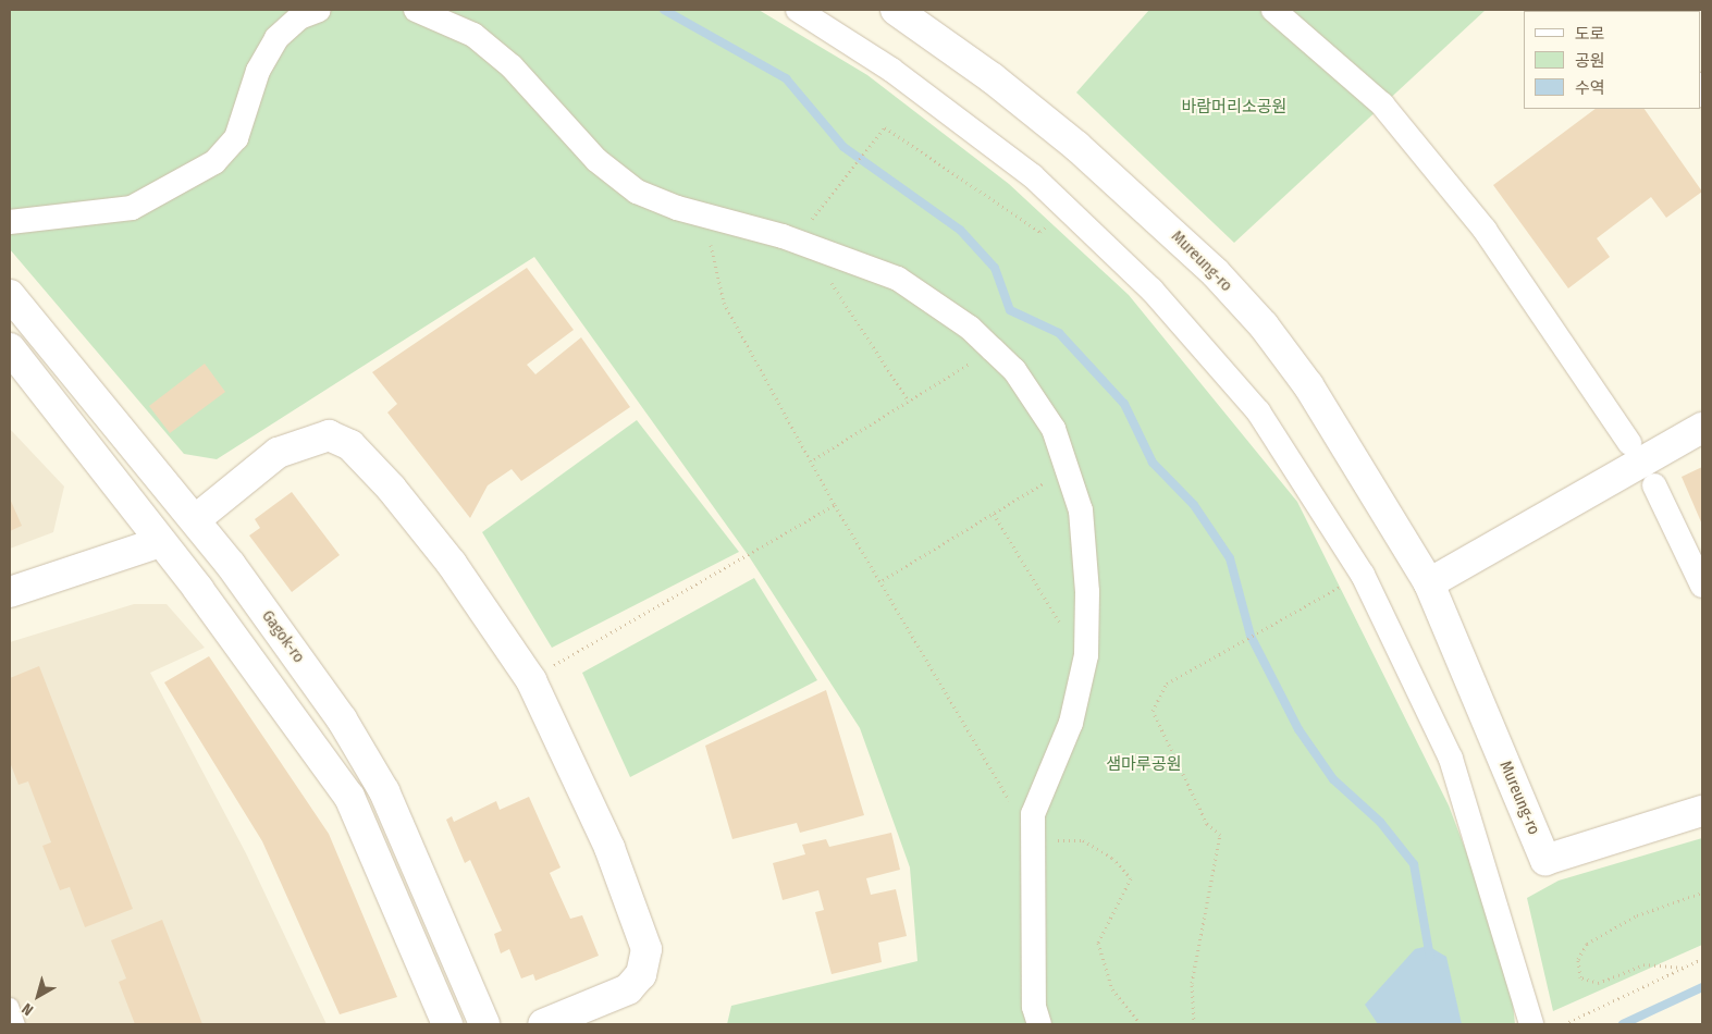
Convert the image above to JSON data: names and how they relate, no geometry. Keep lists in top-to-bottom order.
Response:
{
  "streets": {
    "street": ["Mureung-ro", "Gagok-ro"]
  },
  "parks": ["바람머리소공원", "샘마루공원"],
  "legend": ["도로", "공원", "수역"],
  "north": "bottom left"
}
